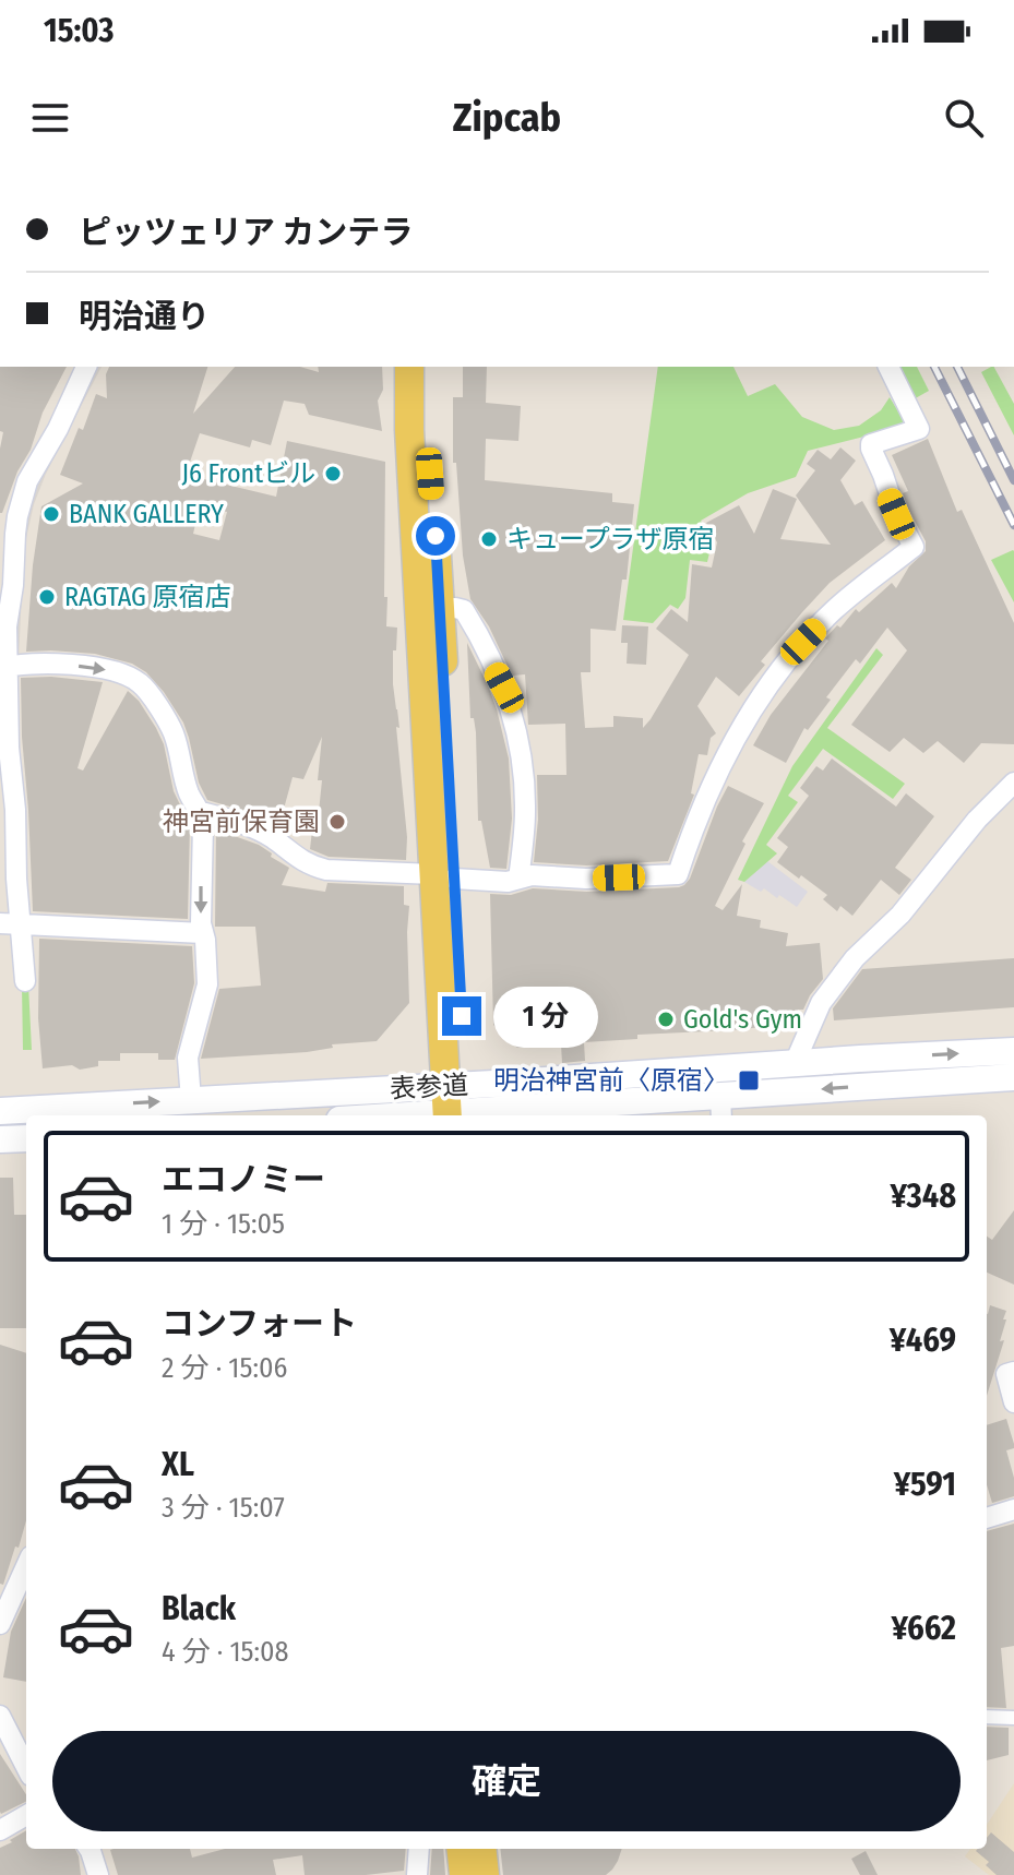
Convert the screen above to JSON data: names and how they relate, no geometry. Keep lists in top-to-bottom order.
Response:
{
  "streets": {
    "main road": ["表参道"]
  },
  "places": {
    "other": [
      "J6 Frontビル",
      "BANK GALLERY",
      "キュープラザ原宿",
      "RAGTAG 原宿店",
      "神宮前保育園",
      "Gold's Gym"
    ],
    "transit": ["明治神宮前〈原宿〉"]
  },
  "page": {
    "status": "15:03",
    "header": "Zipcab",
    "banner": ["ピッツェリア カンテラ", "明治通り"],
    "bubble": "1 分",
    "list": [
      {
        "name": "エコノミー",
        "note": "1 分 · 15:05",
        "value": "¥348"
      },
      {
        "name": "コンフォート",
        "note": "2 分 · 15:06",
        "value": "¥469"
      },
      {
        "name": "XL",
        "note": "3 分 · 15:07",
        "value": "¥591"
      },
      {
        "name": "Black",
        "note": "4 分 · 15:08",
        "value": "¥662"
      }
    ],
    "buttons": "確定"
  }
}
